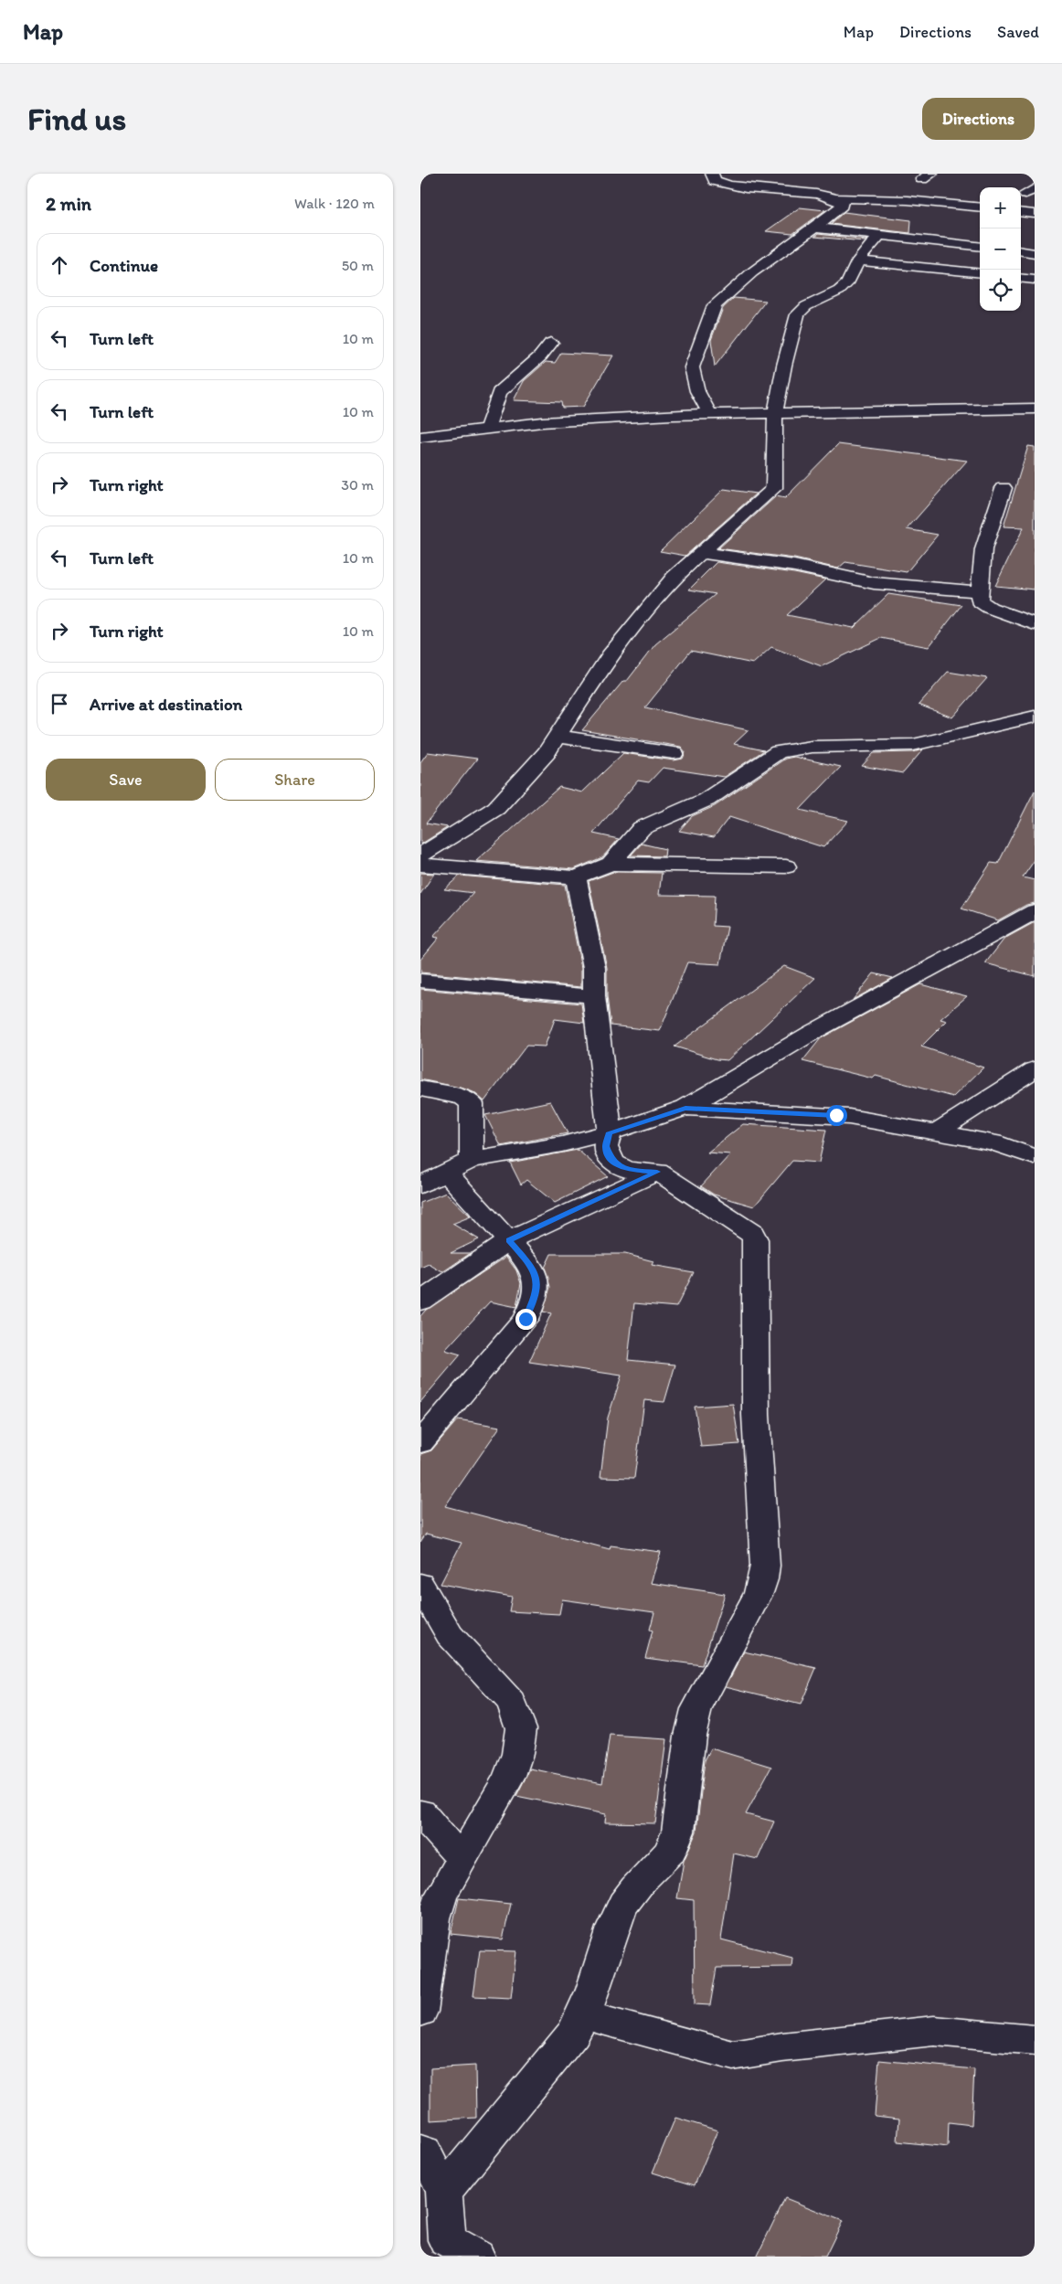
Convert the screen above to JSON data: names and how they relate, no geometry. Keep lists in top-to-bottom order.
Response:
{
  "page": {
    "header": "Map",
    "nav": ["Map", "Directions", "Saved"],
    "buttons": [
      "Directions",
      ["Save", "Share"]
    ],
    "title": "Find us",
    "heading": ["2 min", "Walk · 120 m"],
    "map_buttons": ["+", "−"],
    "list": [
      ["Continue", "50 m"],
      ["Turn left", "10 m"],
      ["Turn left", "10 m"],
      ["Turn right", "30 m"],
      ["Turn left", "10 m"],
      ["Turn right", "10 m"],
      "Arrive at destination"
    ]
  }
}
